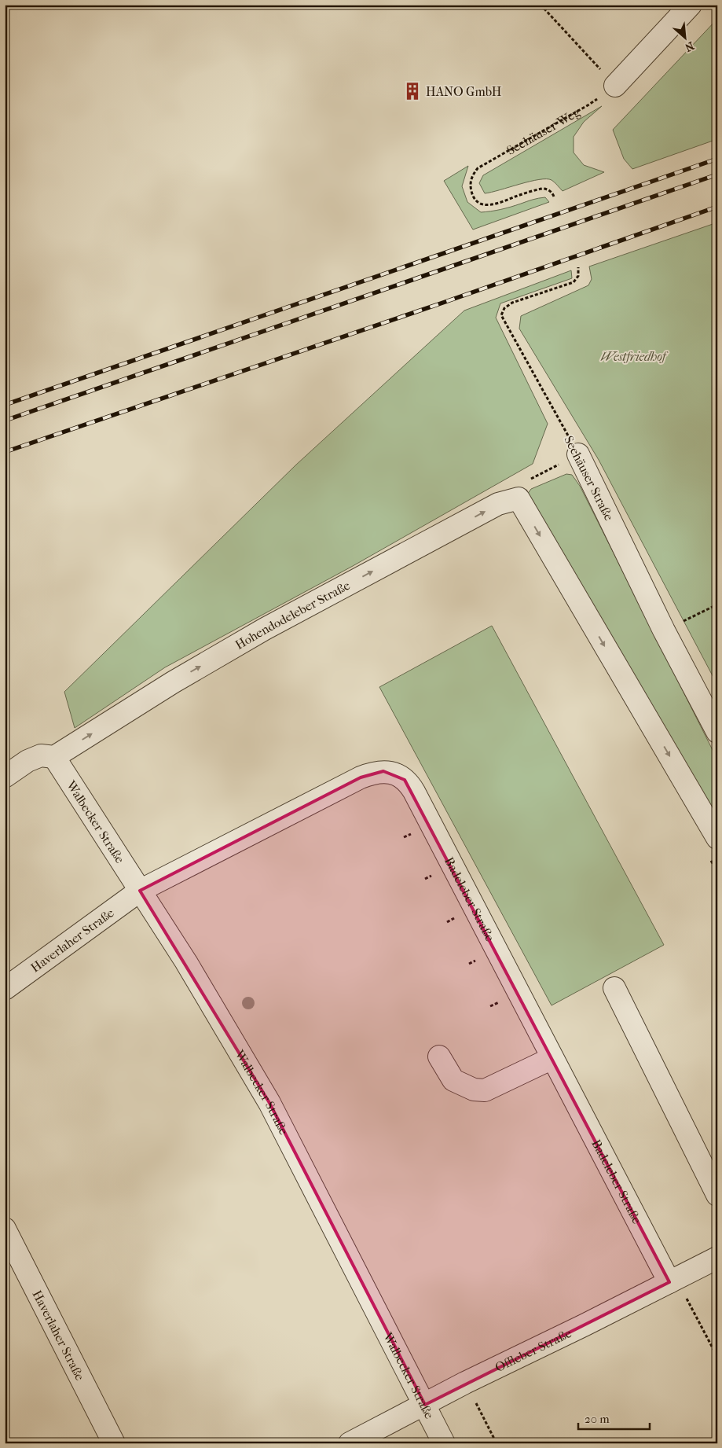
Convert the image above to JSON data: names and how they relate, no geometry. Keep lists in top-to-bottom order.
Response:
{
  "streets": {
    "street": [
      "Seehäuser Straße",
      "Hohendodeleber Straße",
      "Walbecker Straße",
      "Badeleber Straße",
      "Haverlaher Straße",
      "Offleber Straße"
    ],
    "path": ["Seehäuser Weg"]
  },
  "crossings": [
    ["Hohendodeleber Straße", "Walbecker Straße"],
    ["Walbecker Straße", "Badeleber Straße"],
    ["Walbecker Straße", "Haverlaher Straße"],
    ["Walbecker Straße", "Offleber Straße"],
    ["Badeleber Straße", "Haverlaher Straße"],
    ["Badeleber Straße", "Offleber Straße"]
  ],
  "one_way": ["Hohendodeleber Straße"],
  "parks": ["Westfriedhof"],
  "places": {
    "building": ["HANO GmbH"]
  },
  "scale_bar": "20 m",
  "north": "bottom right"
}
